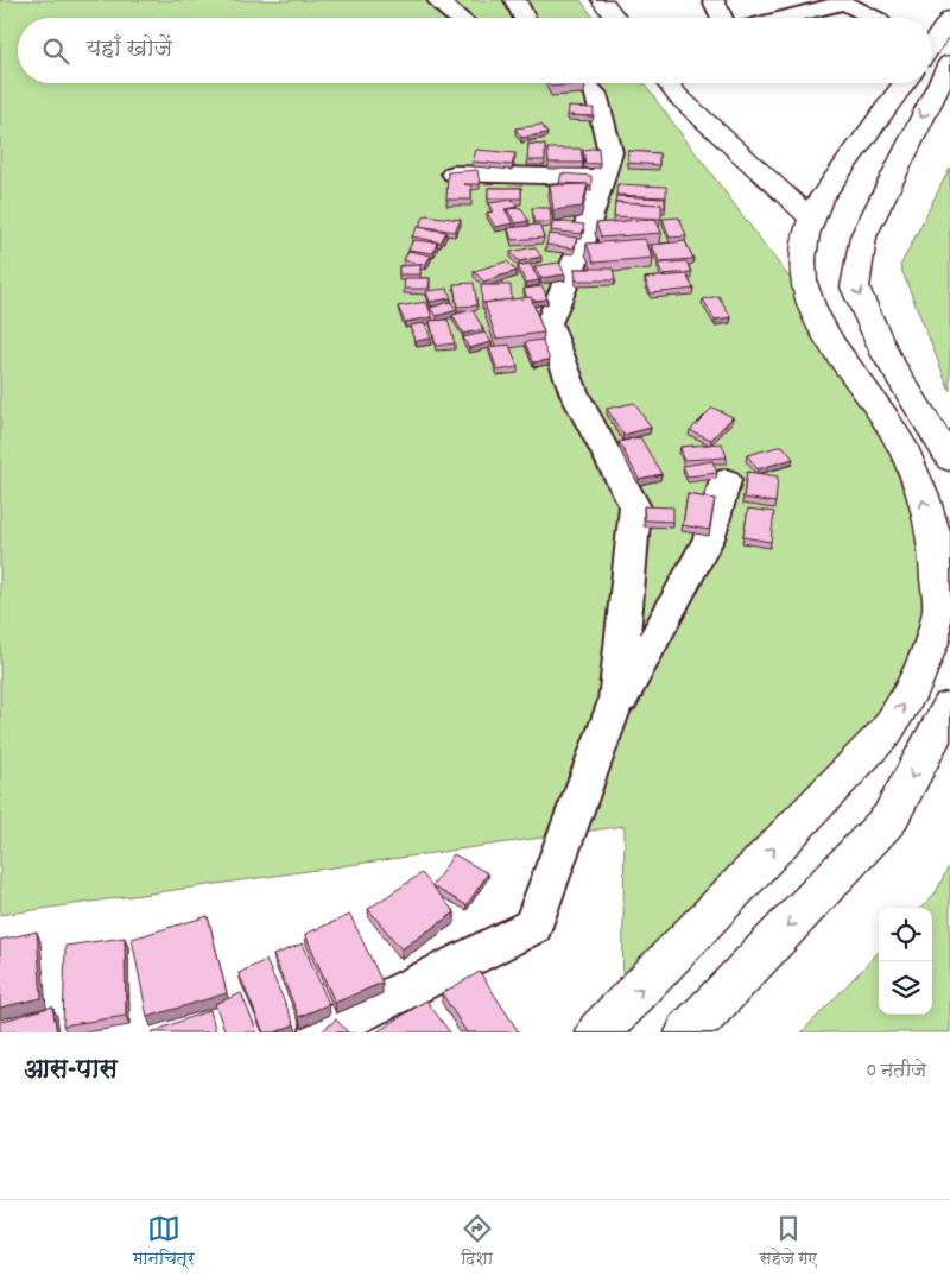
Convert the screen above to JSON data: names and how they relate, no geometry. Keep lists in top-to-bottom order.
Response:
{
  "page": {
    "search": "यहाँ खोजें",
    "heading": ["आस-पास", "0 नतीजे"],
    "nav": ["मानचित्र", "दिशा", "सहेजे गए"]
  }
}
